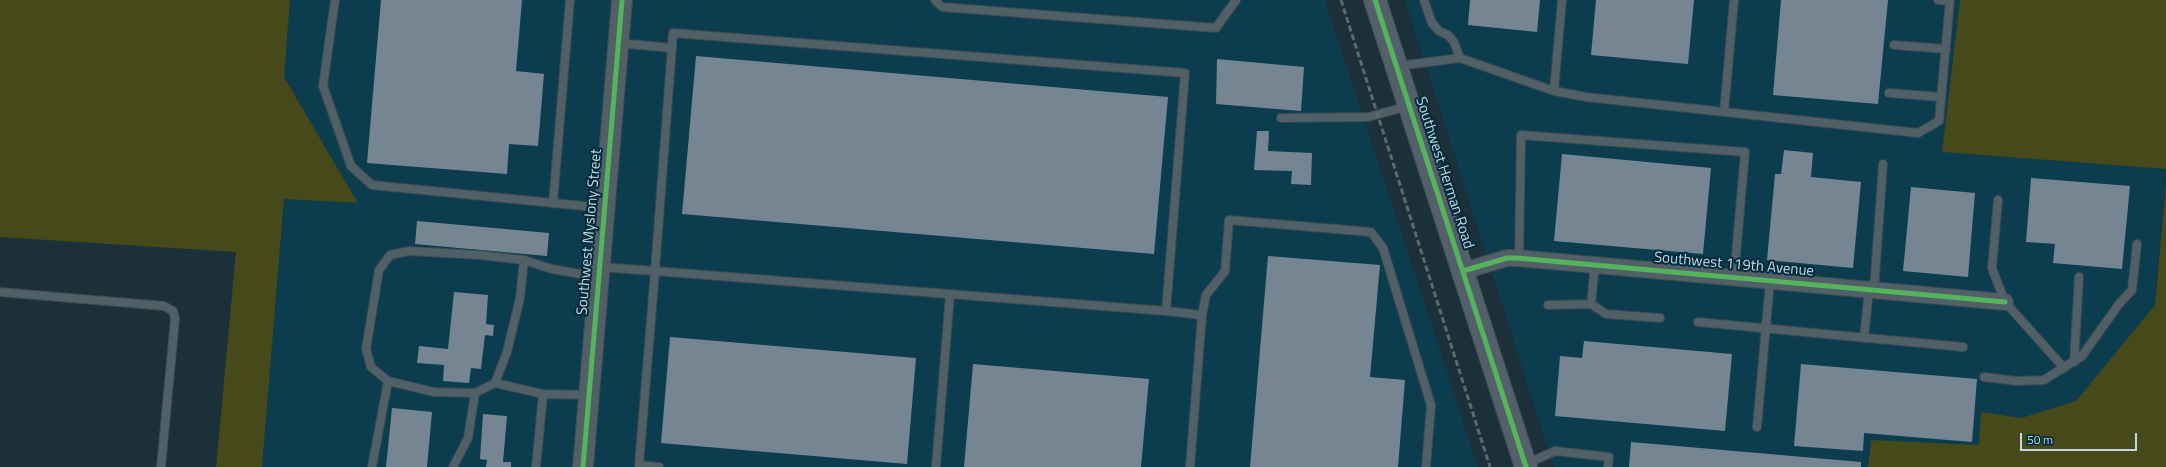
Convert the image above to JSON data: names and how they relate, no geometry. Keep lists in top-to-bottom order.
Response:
{
  "streets": {
    "main road": ["Southwest Herman Road"],
    "street": ["Southwest Myslony Street", "Southwest 119th Avenue"]
  },
  "crossings": [
    ["Southwest Herman Road", "Southwest 119th Avenue"]
  ],
  "scale_bar": "50 m"
}
